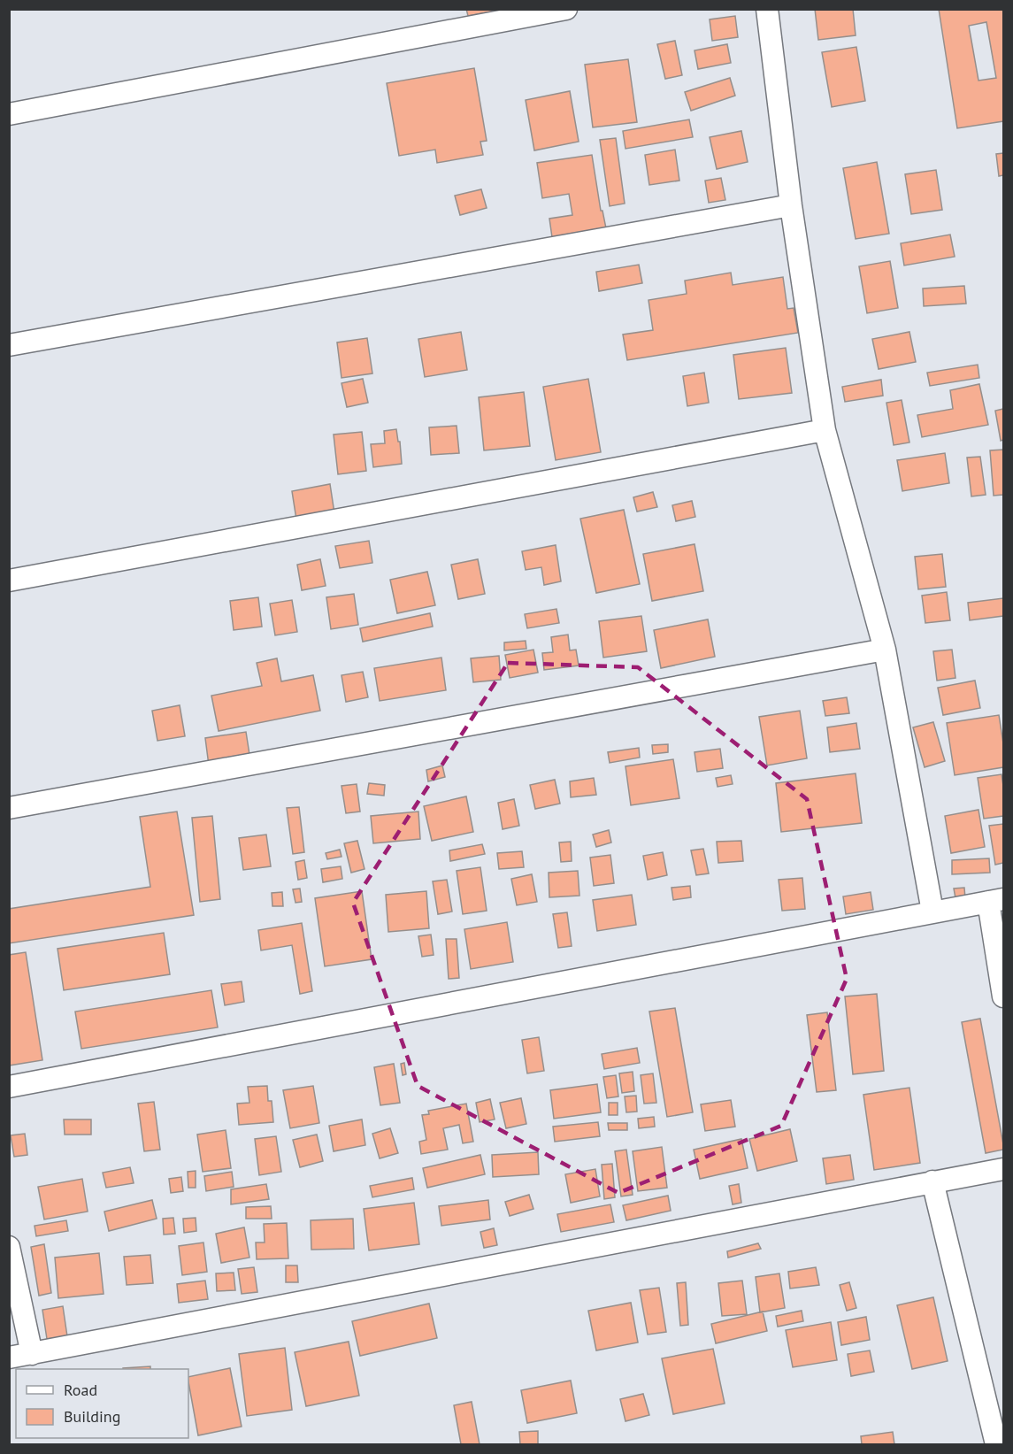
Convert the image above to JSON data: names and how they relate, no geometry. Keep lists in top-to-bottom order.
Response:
{
  "legend": ["Road", "Building"]
}
